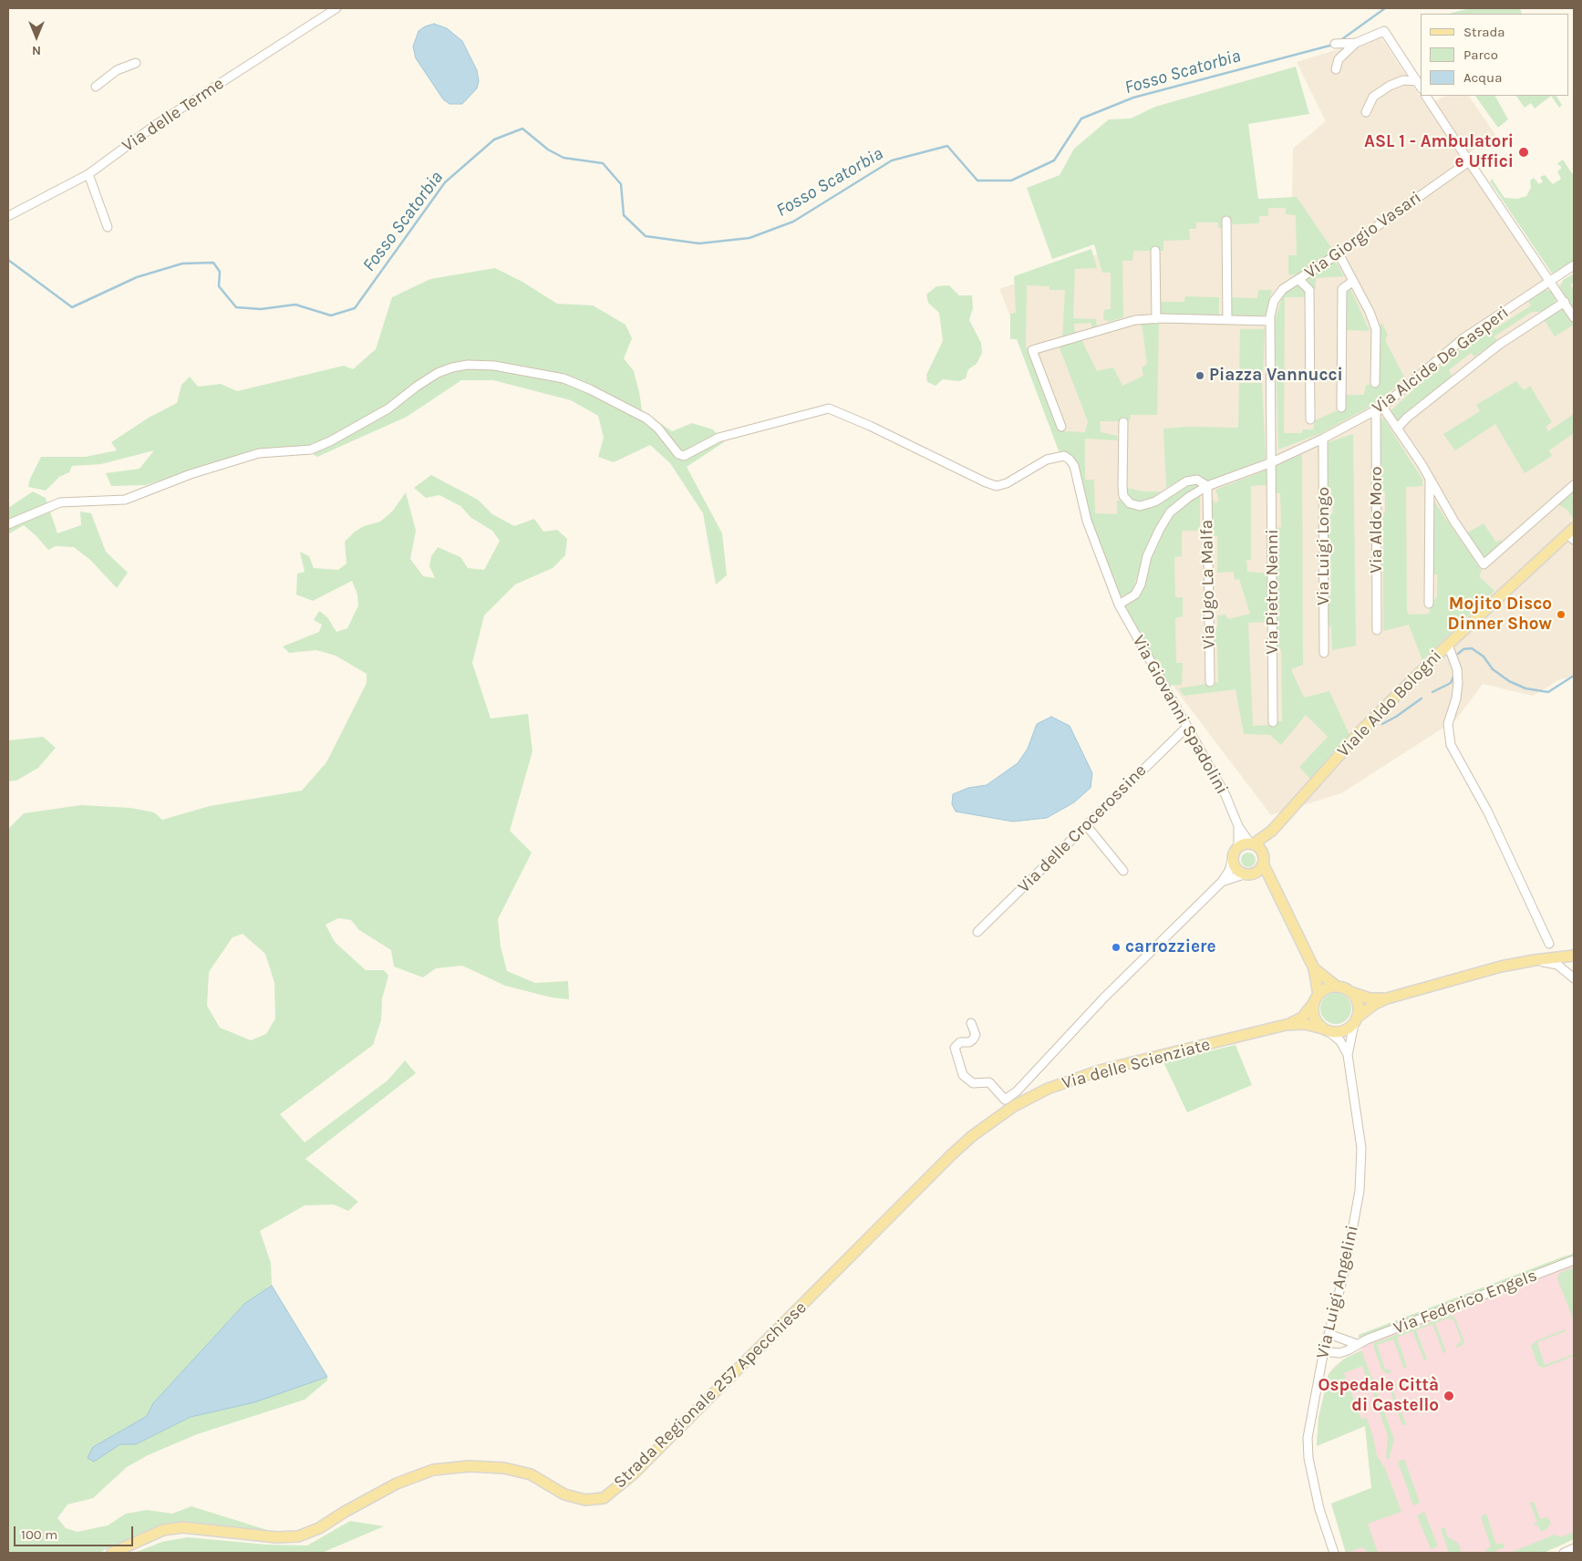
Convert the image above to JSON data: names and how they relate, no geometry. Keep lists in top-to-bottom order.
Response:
{
  "streets": {
    "main road": ["Viale Aldo Bologni", "Via delle Scienziate", "Strada Regionale 257 Apecchiese"],
    "street": [
      "Via delle Terme",
      "Via Giorgio Vasari",
      "Via Alcide De Gasperi",
      "Via Aldo Moro",
      "Via Luigi Longo",
      "Via Ugo La Malfa",
      "Via Pietro Nenni",
      "Via Giovanni Spadolini",
      "Via delle Crocerossine",
      "Via Luigi Angelini",
      "Via Federico Engels"
    ]
  },
  "crossings": [
    ["Via Giorgio Vasari", "Via Alcide De Gasperi"],
    ["Via Giorgio Vasari", "Via Pietro Nenni"],
    ["Via Alcide De Gasperi", "Via Aldo Moro"],
    ["Via Alcide De Gasperi", "Via Luigi Longo"],
    ["Via Alcide De Gasperi", "Via Ugo La Malfa"],
    ["Via Alcide De Gasperi", "Via Pietro Nenni"],
    ["Via Alcide De Gasperi", "Via Giovanni Spadolini"],
    ["Viale Aldo Bologni", "Via Giovanni Spadolini"],
    ["Via Giovanni Spadolini", "Via delle Crocerossine"],
    ["Via delle Scienziate", "Via Luigi Angelini"],
    ["Via delle Scienziate", "Strada Regionale 257 Apecchiese"],
    ["Via Luigi Angelini", "Via Federico Engels"]
  ],
  "water": ["Fosso Scatorbia"],
  "places": [
    "ASL 1 - Ambulatori e Uffici",
    "Piazza Vannucci",
    "Mojito Disco Dinner Show",
    "carrozziere",
    "Ospedale Città di Castello"
  ],
  "legend": ["Strada", "Parco", "Acqua"],
  "scale_bar": "100 m",
  "north": "bottom"
}
